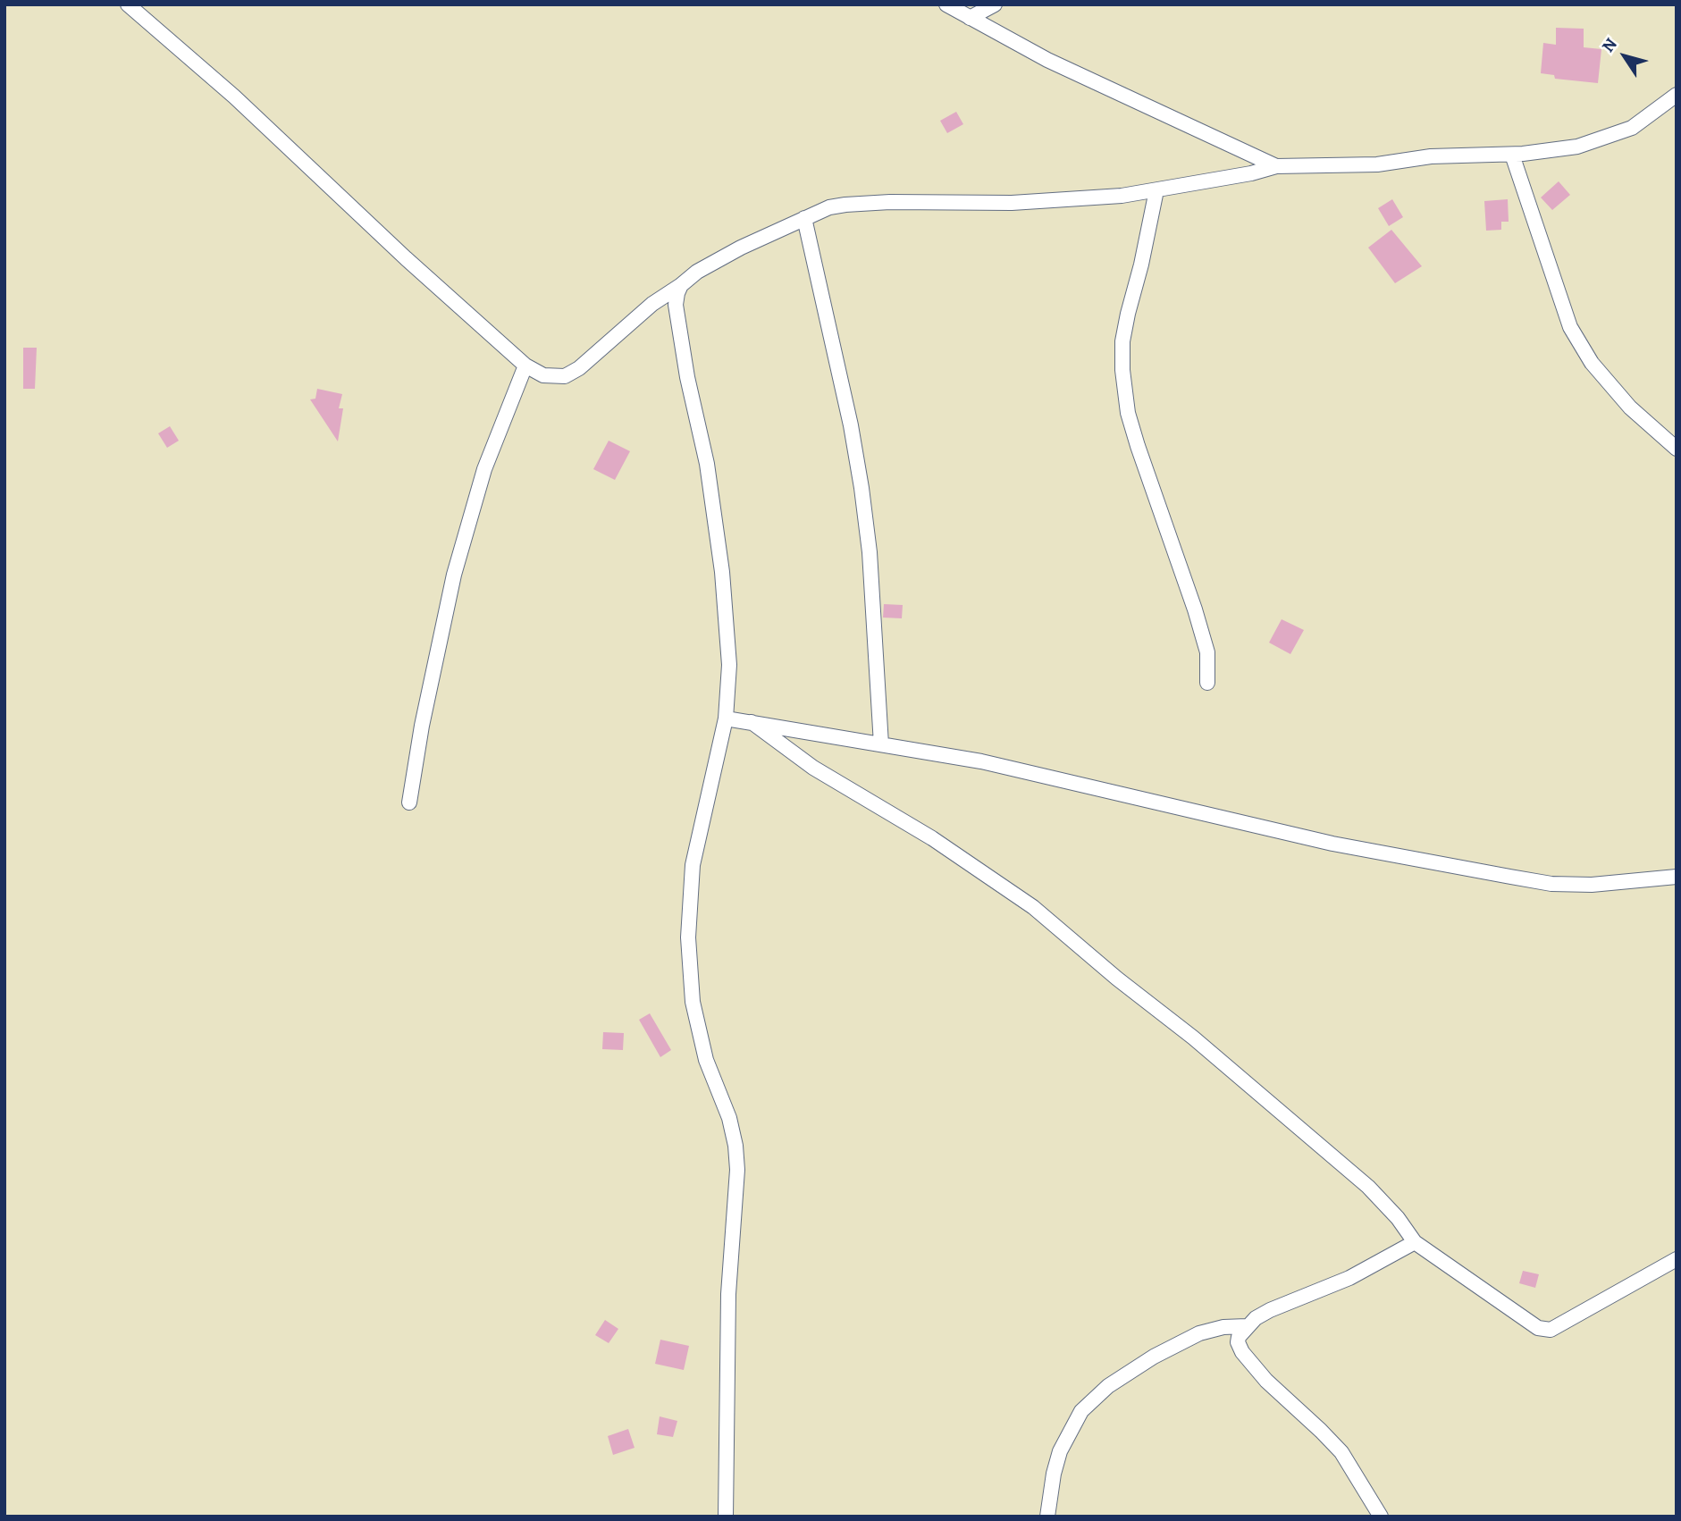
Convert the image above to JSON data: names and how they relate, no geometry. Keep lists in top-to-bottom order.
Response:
{
  "north": "top left"
}
